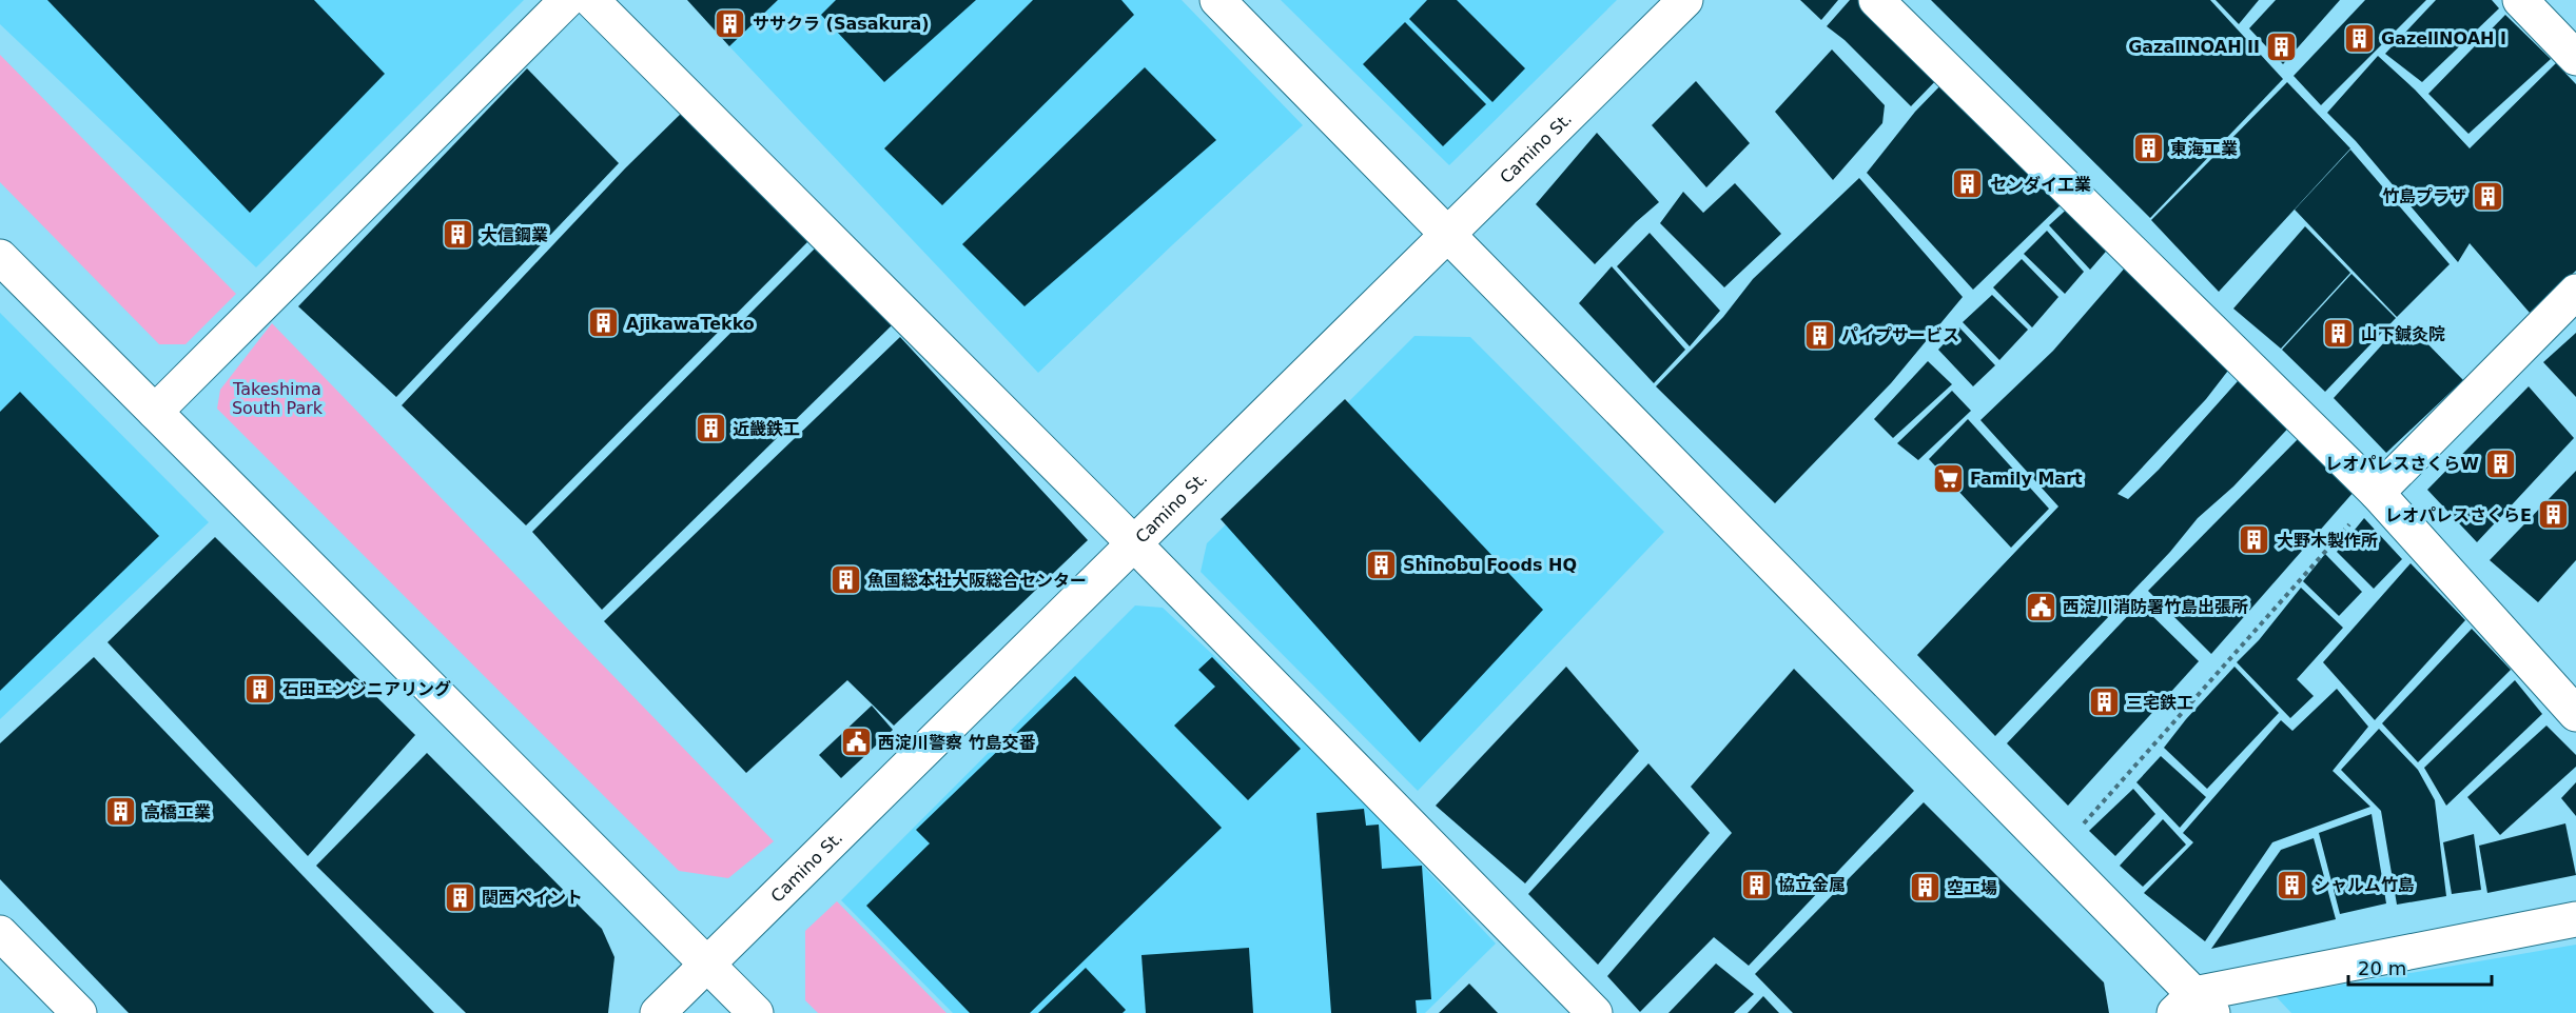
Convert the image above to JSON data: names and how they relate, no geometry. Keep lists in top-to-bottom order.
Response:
{
  "streets": {
    "street": ["Camino St."]
  },
  "parks": ["Takeshima South Park"],
  "places": {
    "building": [
      "ササクラ (Sasakura)",
      "GazellNOAH I",
      "GazallNOAH II",
      "東海工業",
      "センダイ工業",
      "竹島プラザ",
      "大信鋼業",
      "AjikawaTekko",
      "山下鍼灸院",
      "パイプサービス",
      "近畿鉄工",
      "レオパレスさくらW",
      "レオパレスさくらE",
      "大野木製作所",
      "Shinobu Foods HQ",
      "魚国総本社大阪総合センター",
      "石田エンジニアリング",
      "三宅鉄工",
      "高橋工業",
      "協立金属",
      "シャルム竹島",
      "空工場",
      "関西ペイント"
    ],
    "supermarket": ["Family Mart"],
    "public building": ["西淀川消防署竹島出張所", "西淀川警察 竹島交番"]
  },
  "scale_bar": "20 m"
}
